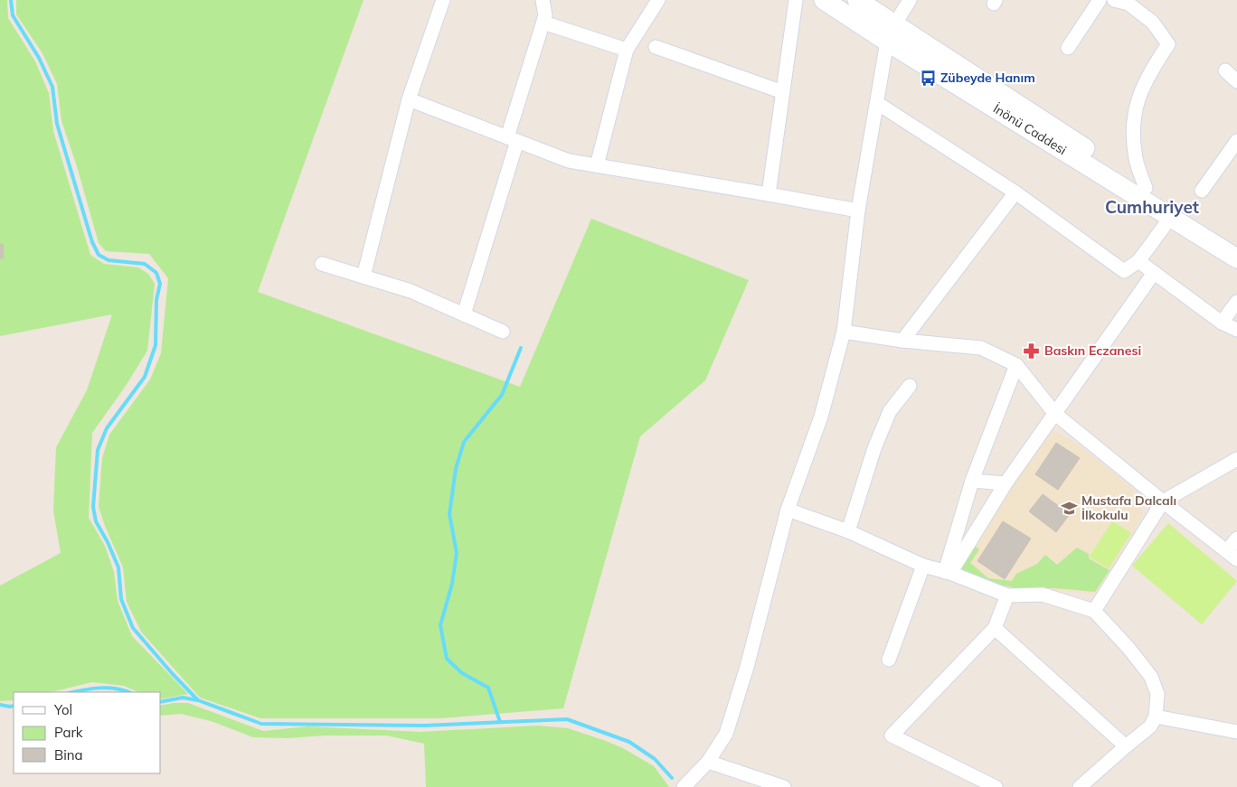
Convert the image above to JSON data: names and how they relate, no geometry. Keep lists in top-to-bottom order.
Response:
{
  "streets": {
    "main road": ["İnönü Caddesi"]
  },
  "districts": ["Cumhuriyet"],
  "places": {
    "bus stop": ["Zübeyde Hanım"],
    "pharmacy": ["Baskın Eczanesi"],
    "school or university": ["Mustafa Dalcalı İlkokulu"]
  },
  "legend": ["Yol", "Park", "Bina"]
}
